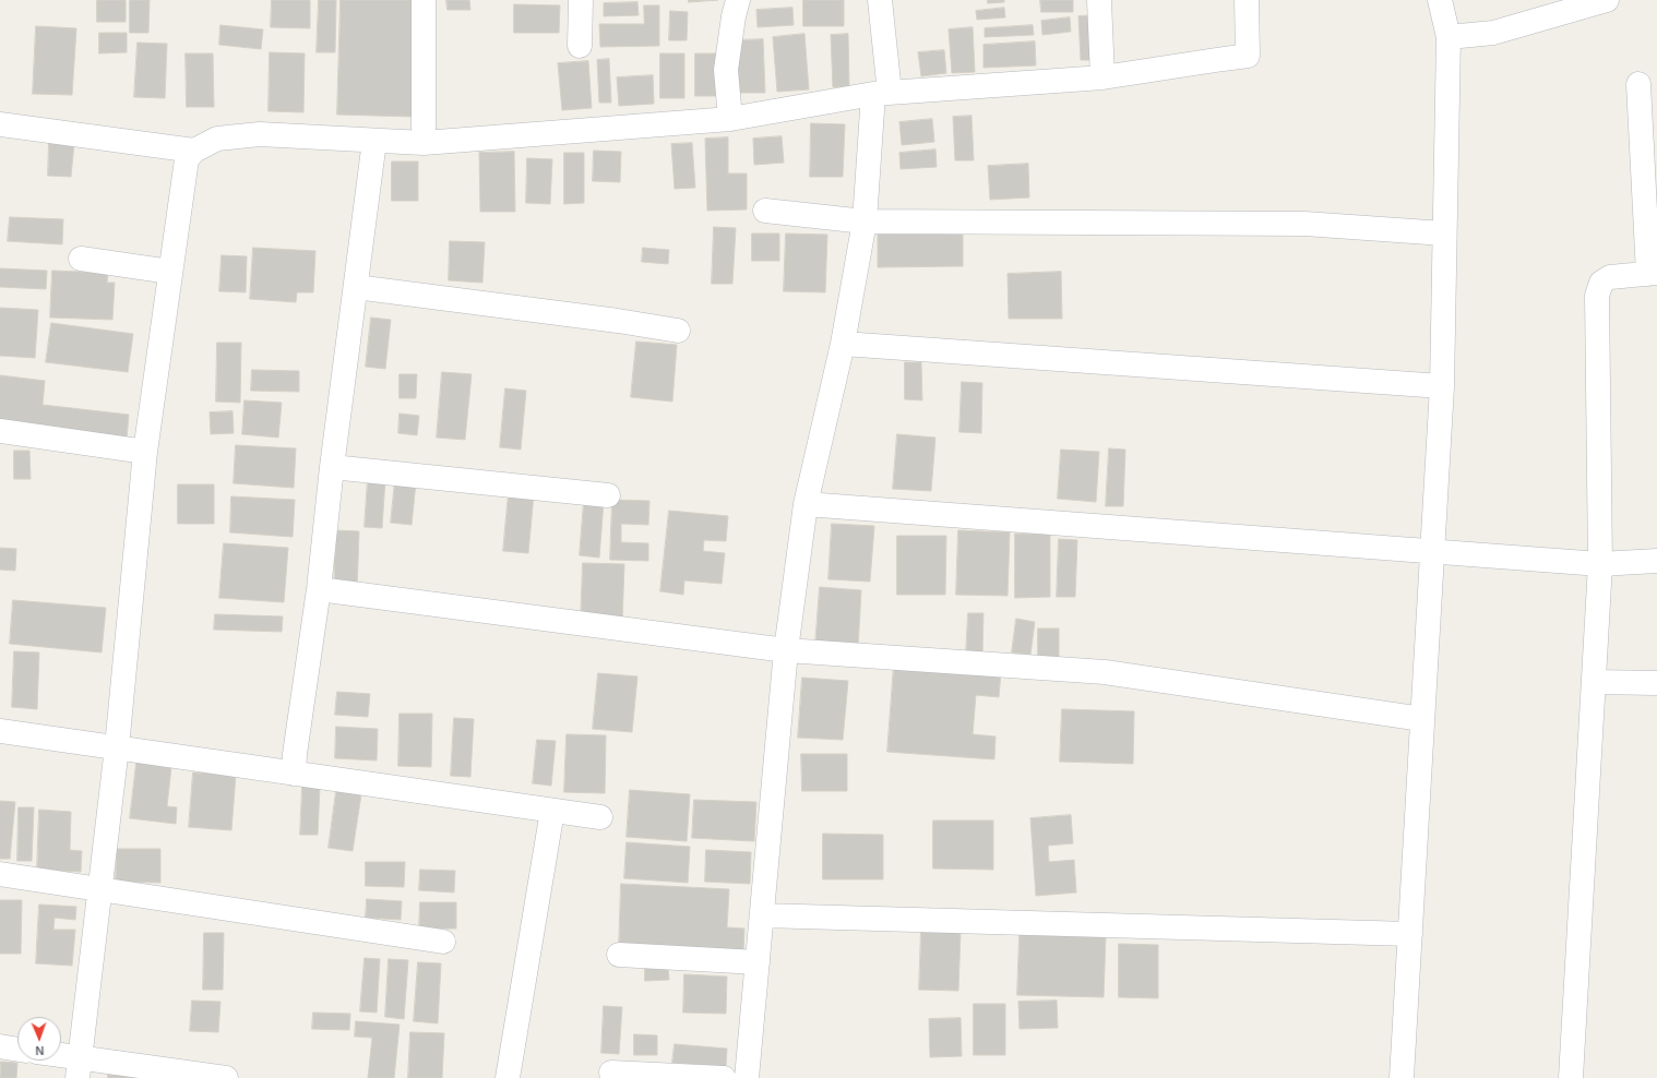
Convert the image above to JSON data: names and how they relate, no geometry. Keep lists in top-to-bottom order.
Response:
{
  "north": "bottom"
}
